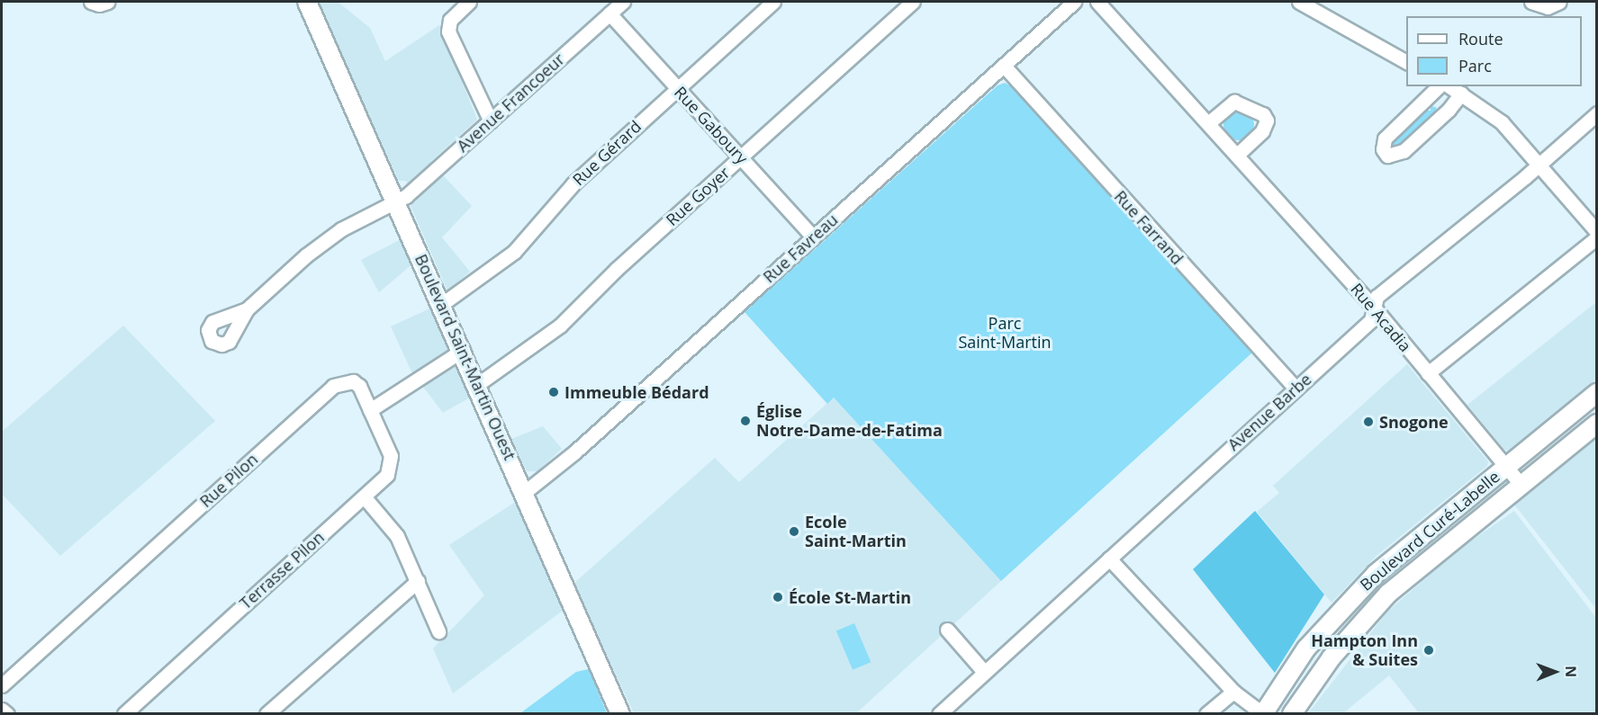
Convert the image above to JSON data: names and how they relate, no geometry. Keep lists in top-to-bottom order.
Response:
{
  "streets": {
    "main road": ["Boulevard Saint-Martin Ouest", "Boulevard Curé-Labelle"],
    "street": [
      "Avenue Francoeur",
      "Rue Gaboury",
      "Rue Gérard",
      "Rue Goyer",
      "Rue Farrand",
      "Rue Favreau",
      "Rue Acadia",
      "Avenue Barbe",
      "Rue Pilon",
      "Terrasse Pilon"
    ]
  },
  "crossings": [
    ["Avenue Francoeur", "Rue Gaboury"],
    ["Avenue Francoeur", "Boulevard Saint-Martin Ouest"],
    ["Rue Gaboury", "Rue Gérard"],
    ["Rue Gaboury", "Rue Goyer"],
    ["Rue Gaboury", "Rue Favreau"],
    ["Rue Gérard", "Boulevard Saint-Martin Ouest"],
    ["Rue Goyer", "Boulevard Saint-Martin Ouest"],
    ["Rue Farrand", "Rue Favreau"],
    ["Rue Farrand", "Avenue Barbe"],
    ["Rue Favreau", "Boulevard Saint-Martin Ouest"],
    ["Rue Acadia", "Avenue Barbe"],
    ["Rue Acadia", "Boulevard Curé-Labelle"],
    ["Rue Pilon", "Terrasse Pilon"]
  ],
  "parks": ["Parc Saint-Martin"],
  "places": [
    "Immeuble Bédard",
    "Église Notre-Dame-de-Fatima",
    "Snogone",
    "Ecole Saint-Martin",
    "École St-Martin",
    "Hampton Inn & Suites"
  ],
  "legend": ["Route", "Parc"],
  "north": "right"
}
